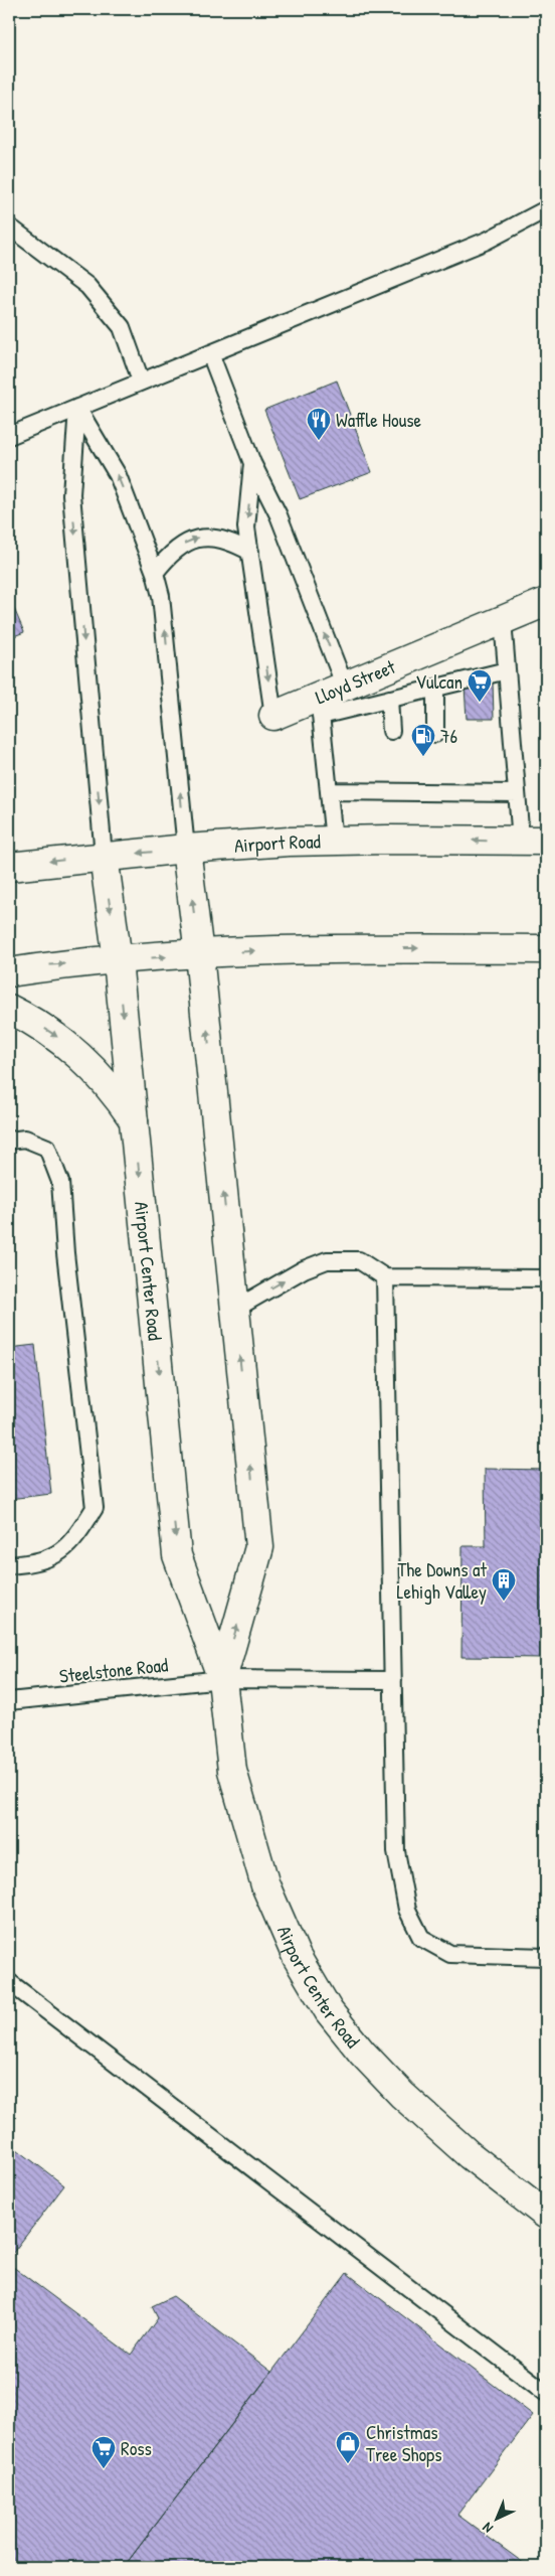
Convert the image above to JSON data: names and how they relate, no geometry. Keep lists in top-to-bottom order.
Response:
{
  "streets": {
    "street": ["Lloyd Street", "Airport Road", "Airport Center Road"],
    "lane": ["Steelstone Road"]
  },
  "crossings": [
    ["Airport Road", "Airport Center Road"],
    ["Airport Center Road", "Steelstone Road"]
  ],
  "places": {
    "restaurant": ["Waffle House"],
    "supermarket": ["Vulcan", "Ross"],
    "fuel station": ["76"],
    "building": ["The Downs at Lehigh Valley"],
    "shop": ["Christmas Tree Shops"]
  },
  "north": "bottom left"
}
